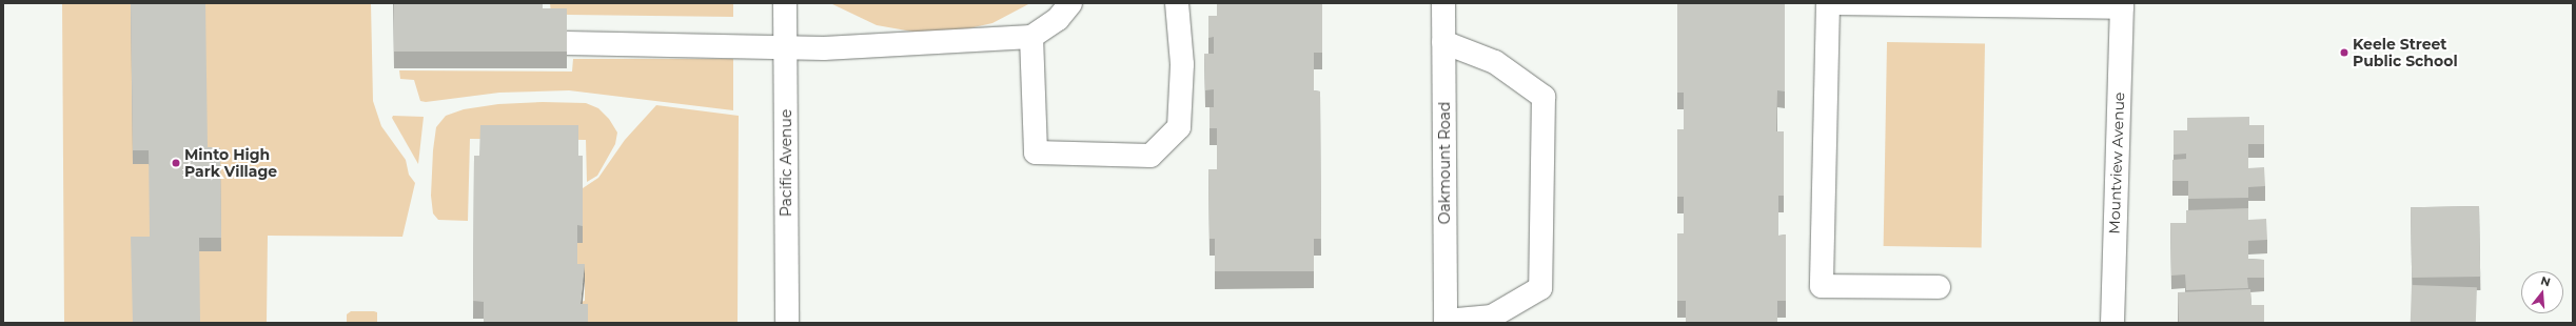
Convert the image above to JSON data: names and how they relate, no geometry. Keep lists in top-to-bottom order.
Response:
{
  "streets": {
    "street": ["Pacific Avenue", "Oakmount Road", "Mountview Avenue"]
  },
  "places": ["Keele Street Public School", "Minto High Park Village"],
  "north": "top"
}
